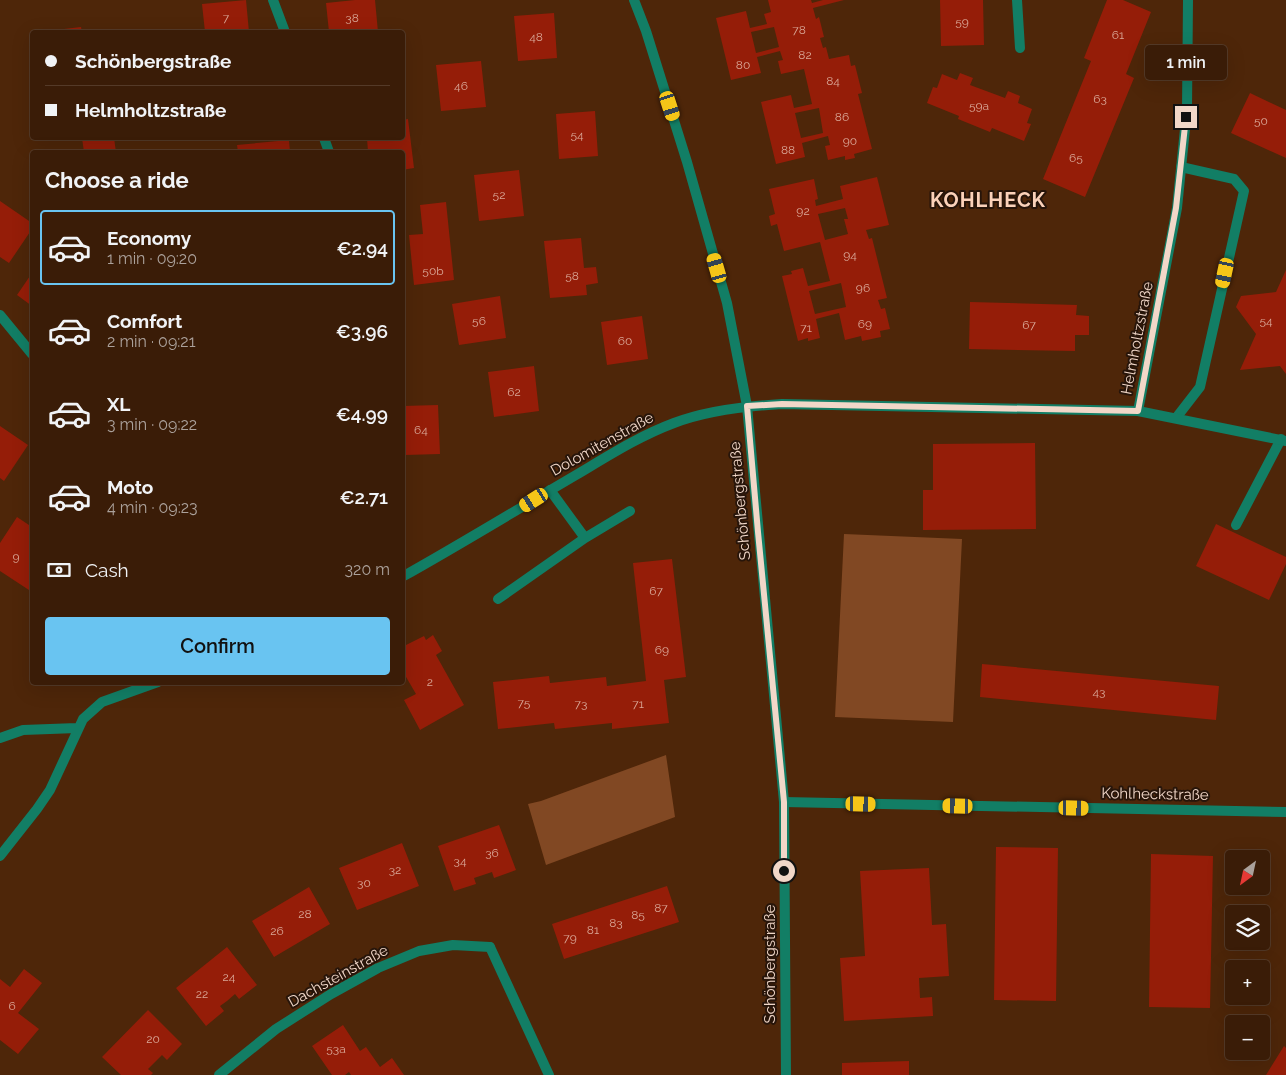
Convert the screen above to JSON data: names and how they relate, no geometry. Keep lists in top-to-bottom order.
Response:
{
  "streets": {
    "street": [
      "Helmholtzstraße",
      "Dolomitenstraße",
      "Schönbergstraße",
      "Kohlheckstraße",
      "Dachsteinstraße"
    ]
  },
  "crossings": [
    ["Helmholtzstraße", "Dolomitenstraße"],
    ["Helmholtzstraße", "Schönbergstraße"],
    ["Dolomitenstraße", "Schönbergstraße"],
    ["Schönbergstraße", "Kohlheckstraße"]
  ],
  "districts": ["KOHLHECK"],
  "house_numbers": [
    "7",
    "38",
    "59",
    "78",
    "61",
    "48",
    "82",
    "80",
    "84",
    "46",
    "63",
    "59a",
    "86",
    "50",
    "54",
    "90",
    "88",
    "65",
    "52",
    "92",
    "94",
    "50b",
    "58",
    "96",
    "56",
    "54",
    "69",
    "67",
    "71",
    "60",
    "62",
    "64",
    "9",
    "67",
    "69",
    "2",
    "43",
    "75",
    "73",
    "71",
    "36",
    "34",
    "32",
    "30",
    "87",
    "28",
    "85",
    "83",
    "81",
    "26",
    "79",
    "24",
    "22",
    "6",
    "20",
    "53a"
  ],
  "north": "bottom left",
  "page": {
    "banner": ["Schönbergstraße", "Helmholtzstraße"],
    "bubble": "1 min",
    "heading": "Choose a ride",
    "list": [
      {
        "name": "Economy",
        "note": "1 min · 09:20",
        "value": "€2.94"
      },
      {
        "name": "Comfort",
        "note": "2 min · 09:21",
        "value": "€3.96"
      },
      {
        "name": "XL",
        "note": "3 min · 09:22",
        "value": "€4.99"
      },
      {
        "name": "Moto",
        "note": "4 min · 09:23",
        "value": "€2.71"
      }
    ],
    "pay": ["Cash", "320 m"],
    "buttons": "Confirm",
    "map_buttons": ["+", "−"]
  }
}
